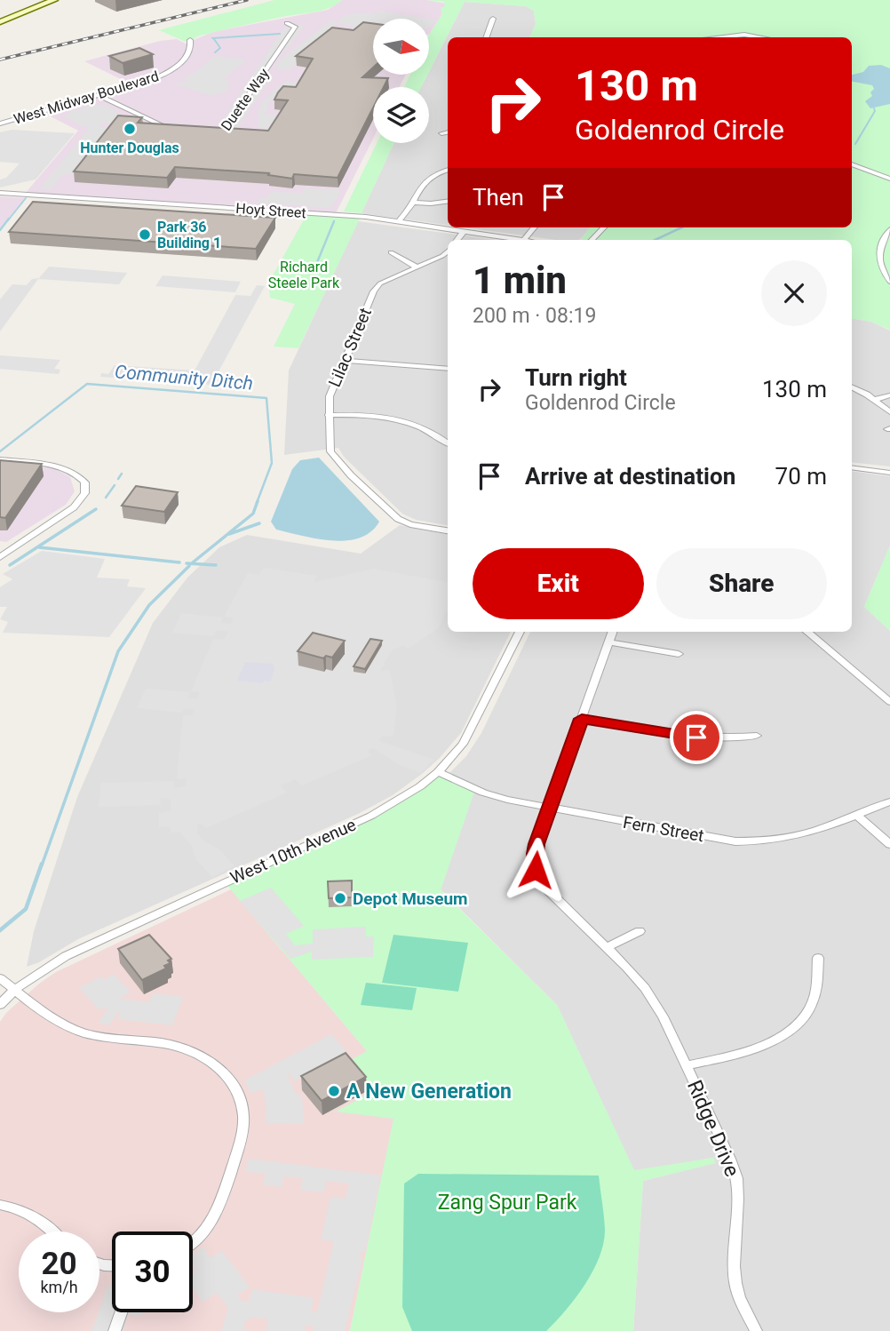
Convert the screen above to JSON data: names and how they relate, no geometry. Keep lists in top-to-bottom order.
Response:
{
  "streets": {
    "street": [
      "West Midway Boulevard",
      "Duette Way",
      "Hoyt Street",
      "Lilac Street",
      "Fern Street",
      "West 10th Avenue",
      "Ridge Drive"
    ]
  },
  "crossings": [
    ["Fern Street", "West 10th Avenue"],
    ["Fern Street", "Ridge Drive"]
  ],
  "water": ["Community Ditch"],
  "parks": ["Richard Steele Park", "Zang Spur Park"],
  "places": [
    "Hunter Douglas",
    "Park 36 Building 1",
    "Depot Museum",
    "A New Generation"
  ],
  "north": "right",
  "page": {
    "turn": ["130 m", "Goldenrod Circle"],
    "then": "Then",
    "heading": ["1 min", "200 m · 08:19"],
    "list": [
      {
        "name": "Turn right",
        "note": "Goldenrod Circle",
        "value": "130 m"
      },
      {
        "name": "Arrive at destination",
        "value": "70 m"
      }
    ],
    "buttons": ["Exit", "Share"],
    "speed": "20 km/h",
    "limit": "30"
  }
}
